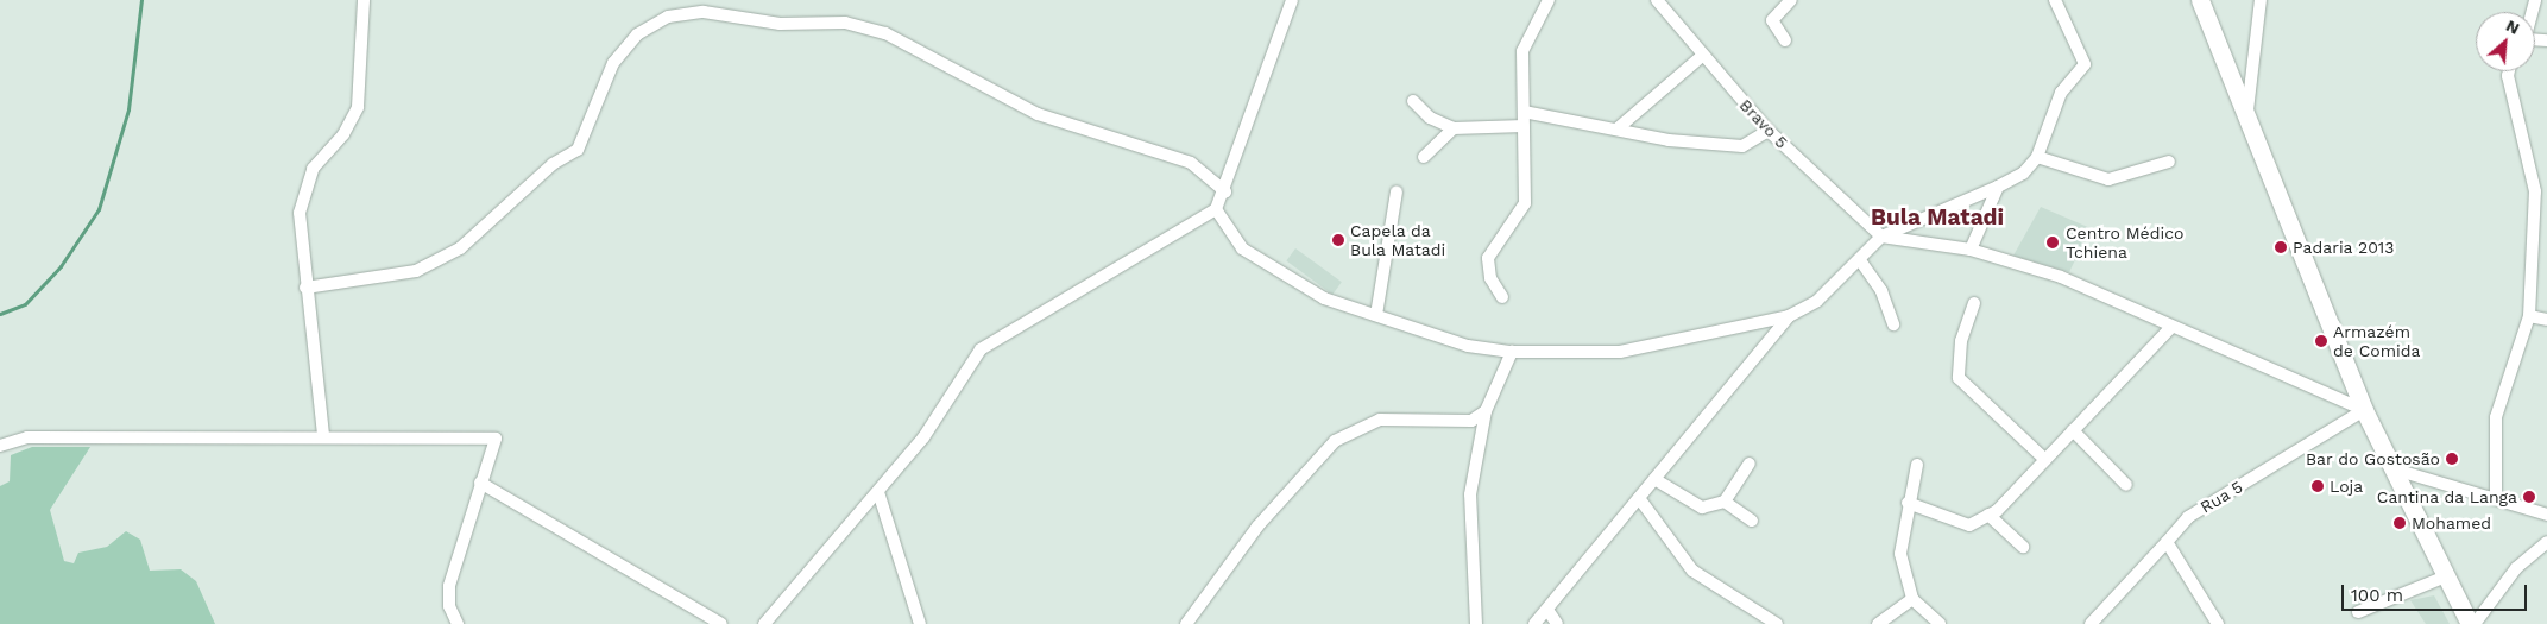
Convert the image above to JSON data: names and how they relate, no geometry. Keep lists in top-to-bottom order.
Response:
{
  "streets": {
    "street": ["Bravo 5", "Rua 5"]
  },
  "districts": ["Bula Matadi"],
  "places": [
    "Capela da Bula Matadi",
    "Centro Médico Tchiena",
    "Padaria 2013",
    "Armazém de Comida",
    "Bar do Gostosão",
    "Loja",
    "Cantina da Langa",
    "Mohamed"
  ],
  "scale_bar": "100 m",
  "north": "top right"
}
